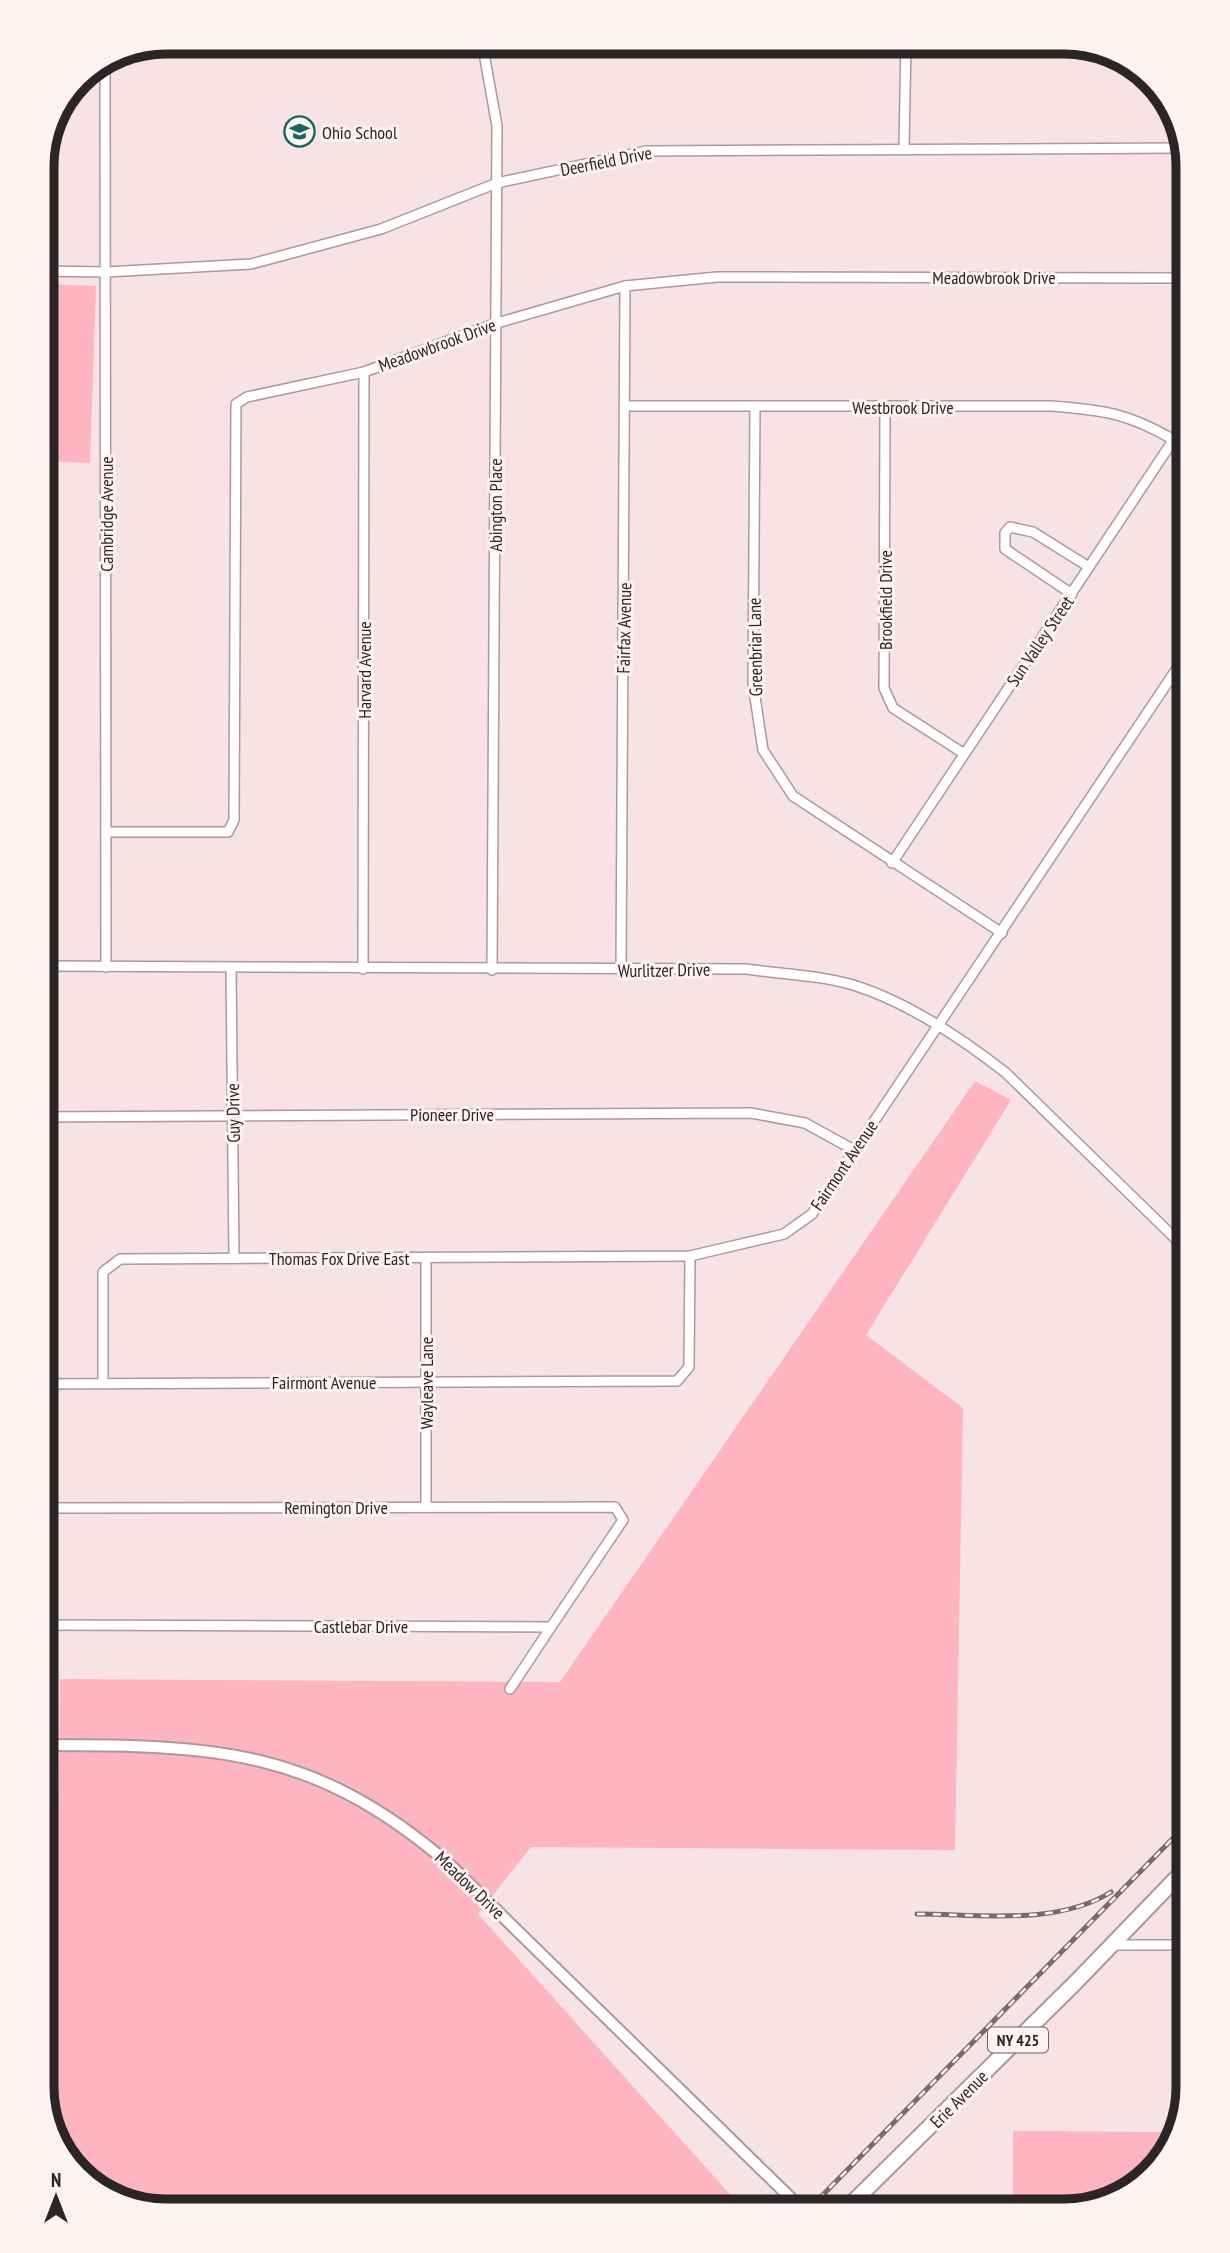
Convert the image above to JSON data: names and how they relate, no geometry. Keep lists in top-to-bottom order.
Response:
{
  "streets": {
    "main road": ["NY 425", "Erie Avenue"],
    "street": [
      "Deerfield Drive",
      "Meadowbrook Drive",
      "Westbrook Drive",
      "Abington Place",
      "Cambridge Avenue",
      "Brookfield Drive",
      "Fairfax Avenue",
      "Sun Valley Street",
      "Greenbriar Lane",
      "Harvard Avenue",
      "Wurlitzer Drive",
      "Guy Drive",
      "Pioneer Drive",
      "Fairmont Avenue",
      "Thomas Fox Drive East",
      "Wayleave Lane",
      "Remington Drive",
      "Castlebar Drive",
      "Meadow Drive"
    ]
  },
  "crossings": [
    ["Deerfield Drive", "Abington Place"],
    ["Deerfield Drive", "Cambridge Avenue"],
    ["Meadowbrook Drive", "Abington Place"],
    ["Meadowbrook Drive", "Cambridge Avenue"],
    ["Meadowbrook Drive", "Fairfax Avenue"],
    ["Meadowbrook Drive", "Harvard Avenue"],
    ["Westbrook Drive", "Brookfield Drive"],
    ["Westbrook Drive", "Fairfax Avenue"],
    ["Westbrook Drive", "Sun Valley Street"],
    ["Westbrook Drive", "Greenbriar Lane"],
    ["Abington Place", "Wurlitzer Drive"],
    ["Cambridge Avenue", "Wurlitzer Drive"],
    ["Brookfield Drive", "Sun Valley Street"],
    ["Fairfax Avenue", "Wurlitzer Drive"],
    ["Sun Valley Street", "Greenbriar Lane"],
    ["Greenbriar Lane", "Fairmont Avenue"],
    ["Harvard Avenue", "Wurlitzer Drive"],
    ["Wurlitzer Drive", "Guy Drive"],
    ["Wurlitzer Drive", "Fairmont Avenue"],
    ["Guy Drive", "Pioneer Drive"],
    ["Guy Drive", "Thomas Fox Drive East"],
    ["Pioneer Drive", "Fairmont Avenue"],
    ["Fairmont Avenue", "Thomas Fox Drive East"],
    ["Fairmont Avenue", "Wayleave Lane"],
    ["Thomas Fox Drive East", "Wayleave Lane"],
    ["Wayleave Lane", "Remington Drive"],
    ["Remington Drive", "Castlebar Drive"]
  ],
  "places": {
    "school or university": ["Ohio School"]
  },
  "north": "top"
}
